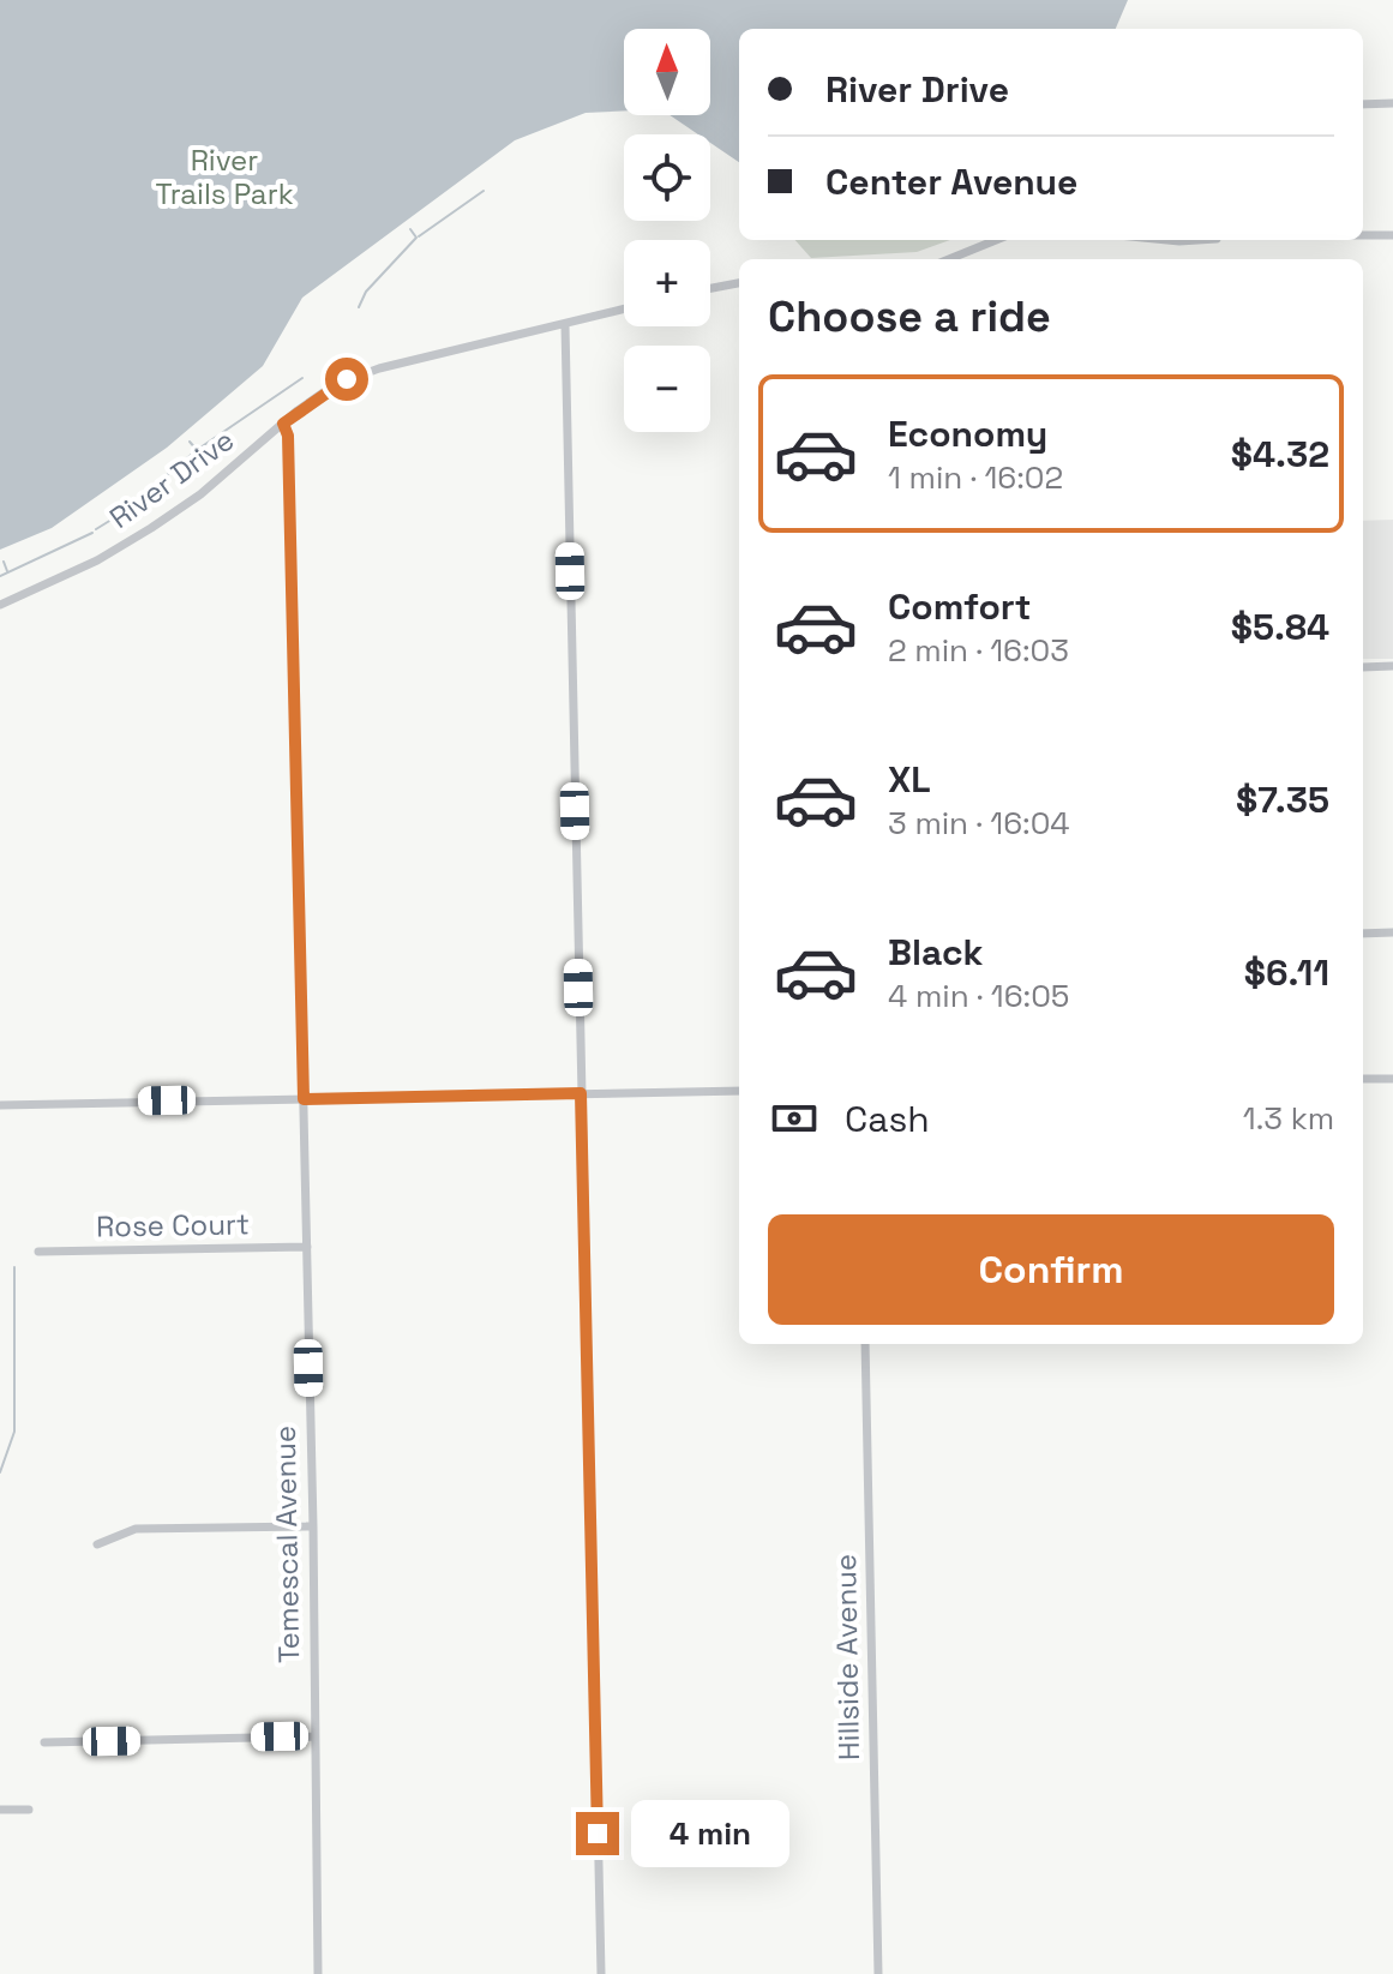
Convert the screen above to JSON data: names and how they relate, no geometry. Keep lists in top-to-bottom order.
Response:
{
  "streets": {
    "street": [
      "River Drive",
      "Rose Court",
      "Temescal Avenue",
      "Hillside Avenue"
    ]
  },
  "crossings": [
    ["River Drive", "Temescal Avenue"],
    ["Rose Court", "Temescal Avenue"]
  ],
  "parks": ["River Trails Park"],
  "north": "top",
  "page": {
    "map_buttons": ["+", "−"],
    "banner": ["River Drive", "Center Avenue"],
    "heading": "Choose a ride",
    "list": [
      {
        "name": "Economy",
        "note": "1 min · 16:02",
        "value": "$4.32"
      },
      {
        "name": "Comfort",
        "note": "2 min · 16:03",
        "value": "$5.84"
      },
      {
        "name": "XL",
        "note": "3 min · 16:04",
        "value": "$7.35"
      },
      {
        "name": "Black",
        "note": "4 min · 16:05",
        "value": "$6.11"
      }
    ],
    "pay": ["Cash", "1.3 km"],
    "buttons": "Confirm",
    "bubble": "4 min"
  }
}
